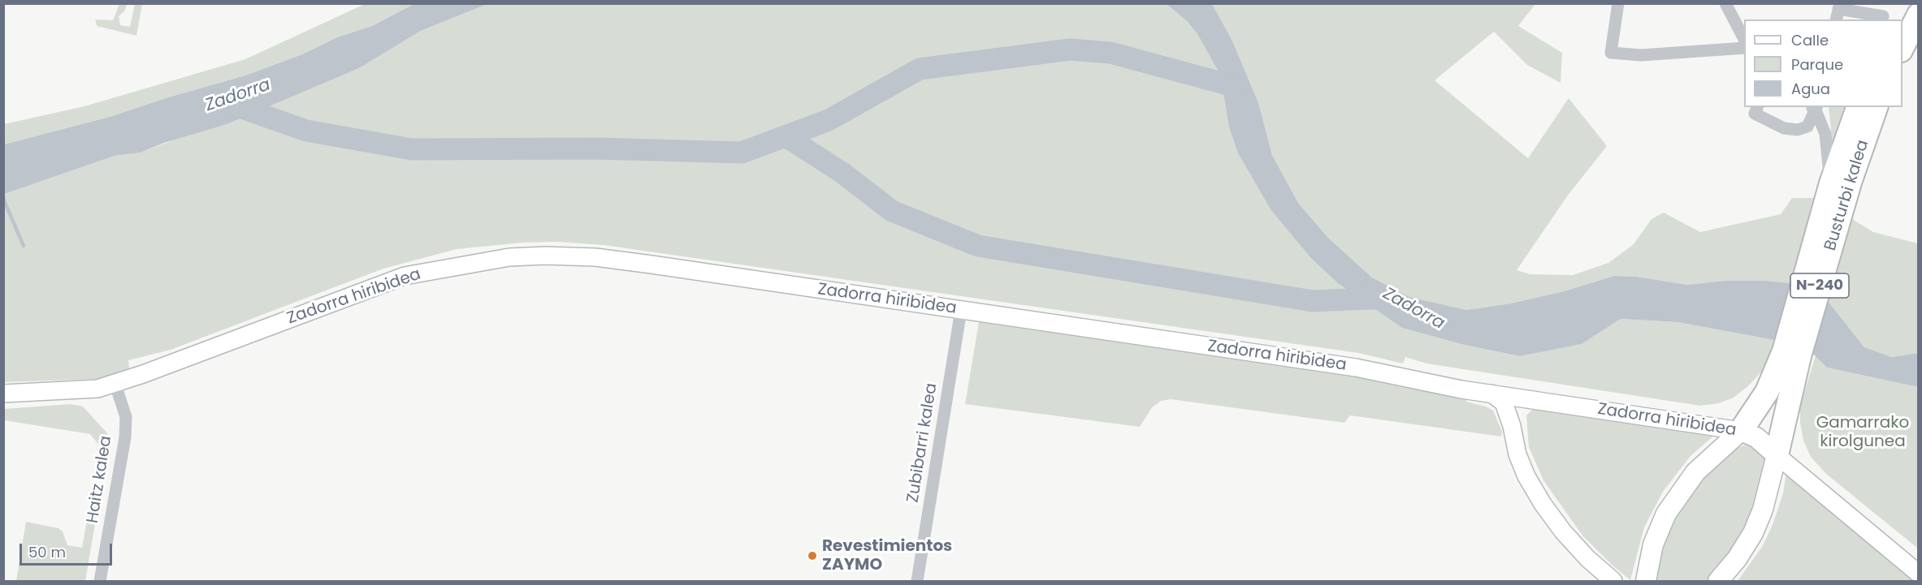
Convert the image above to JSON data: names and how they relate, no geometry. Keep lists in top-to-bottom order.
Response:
{
  "streets": {
    "highway": ["Busturbi kalea", "N-240"],
    "main road": ["Zadorra hiribidea"],
    "street": ["Zubibarri kalea", "Haitz kalea"]
  },
  "crossings": [
    ["Busturbi kalea", "Zadorra hiribidea"],
    ["Zadorra hiribidea", "Zubibarri kalea"],
    ["Zadorra hiribidea", "Haitz kalea"]
  ],
  "water": ["Zadorra"],
  "parks": ["Gamarrako kirolgunea"],
  "places": ["Revestimientos ZAYMO"],
  "legend": ["Calle", "Parque", "Agua"],
  "scale_bar": "50 m"
}
